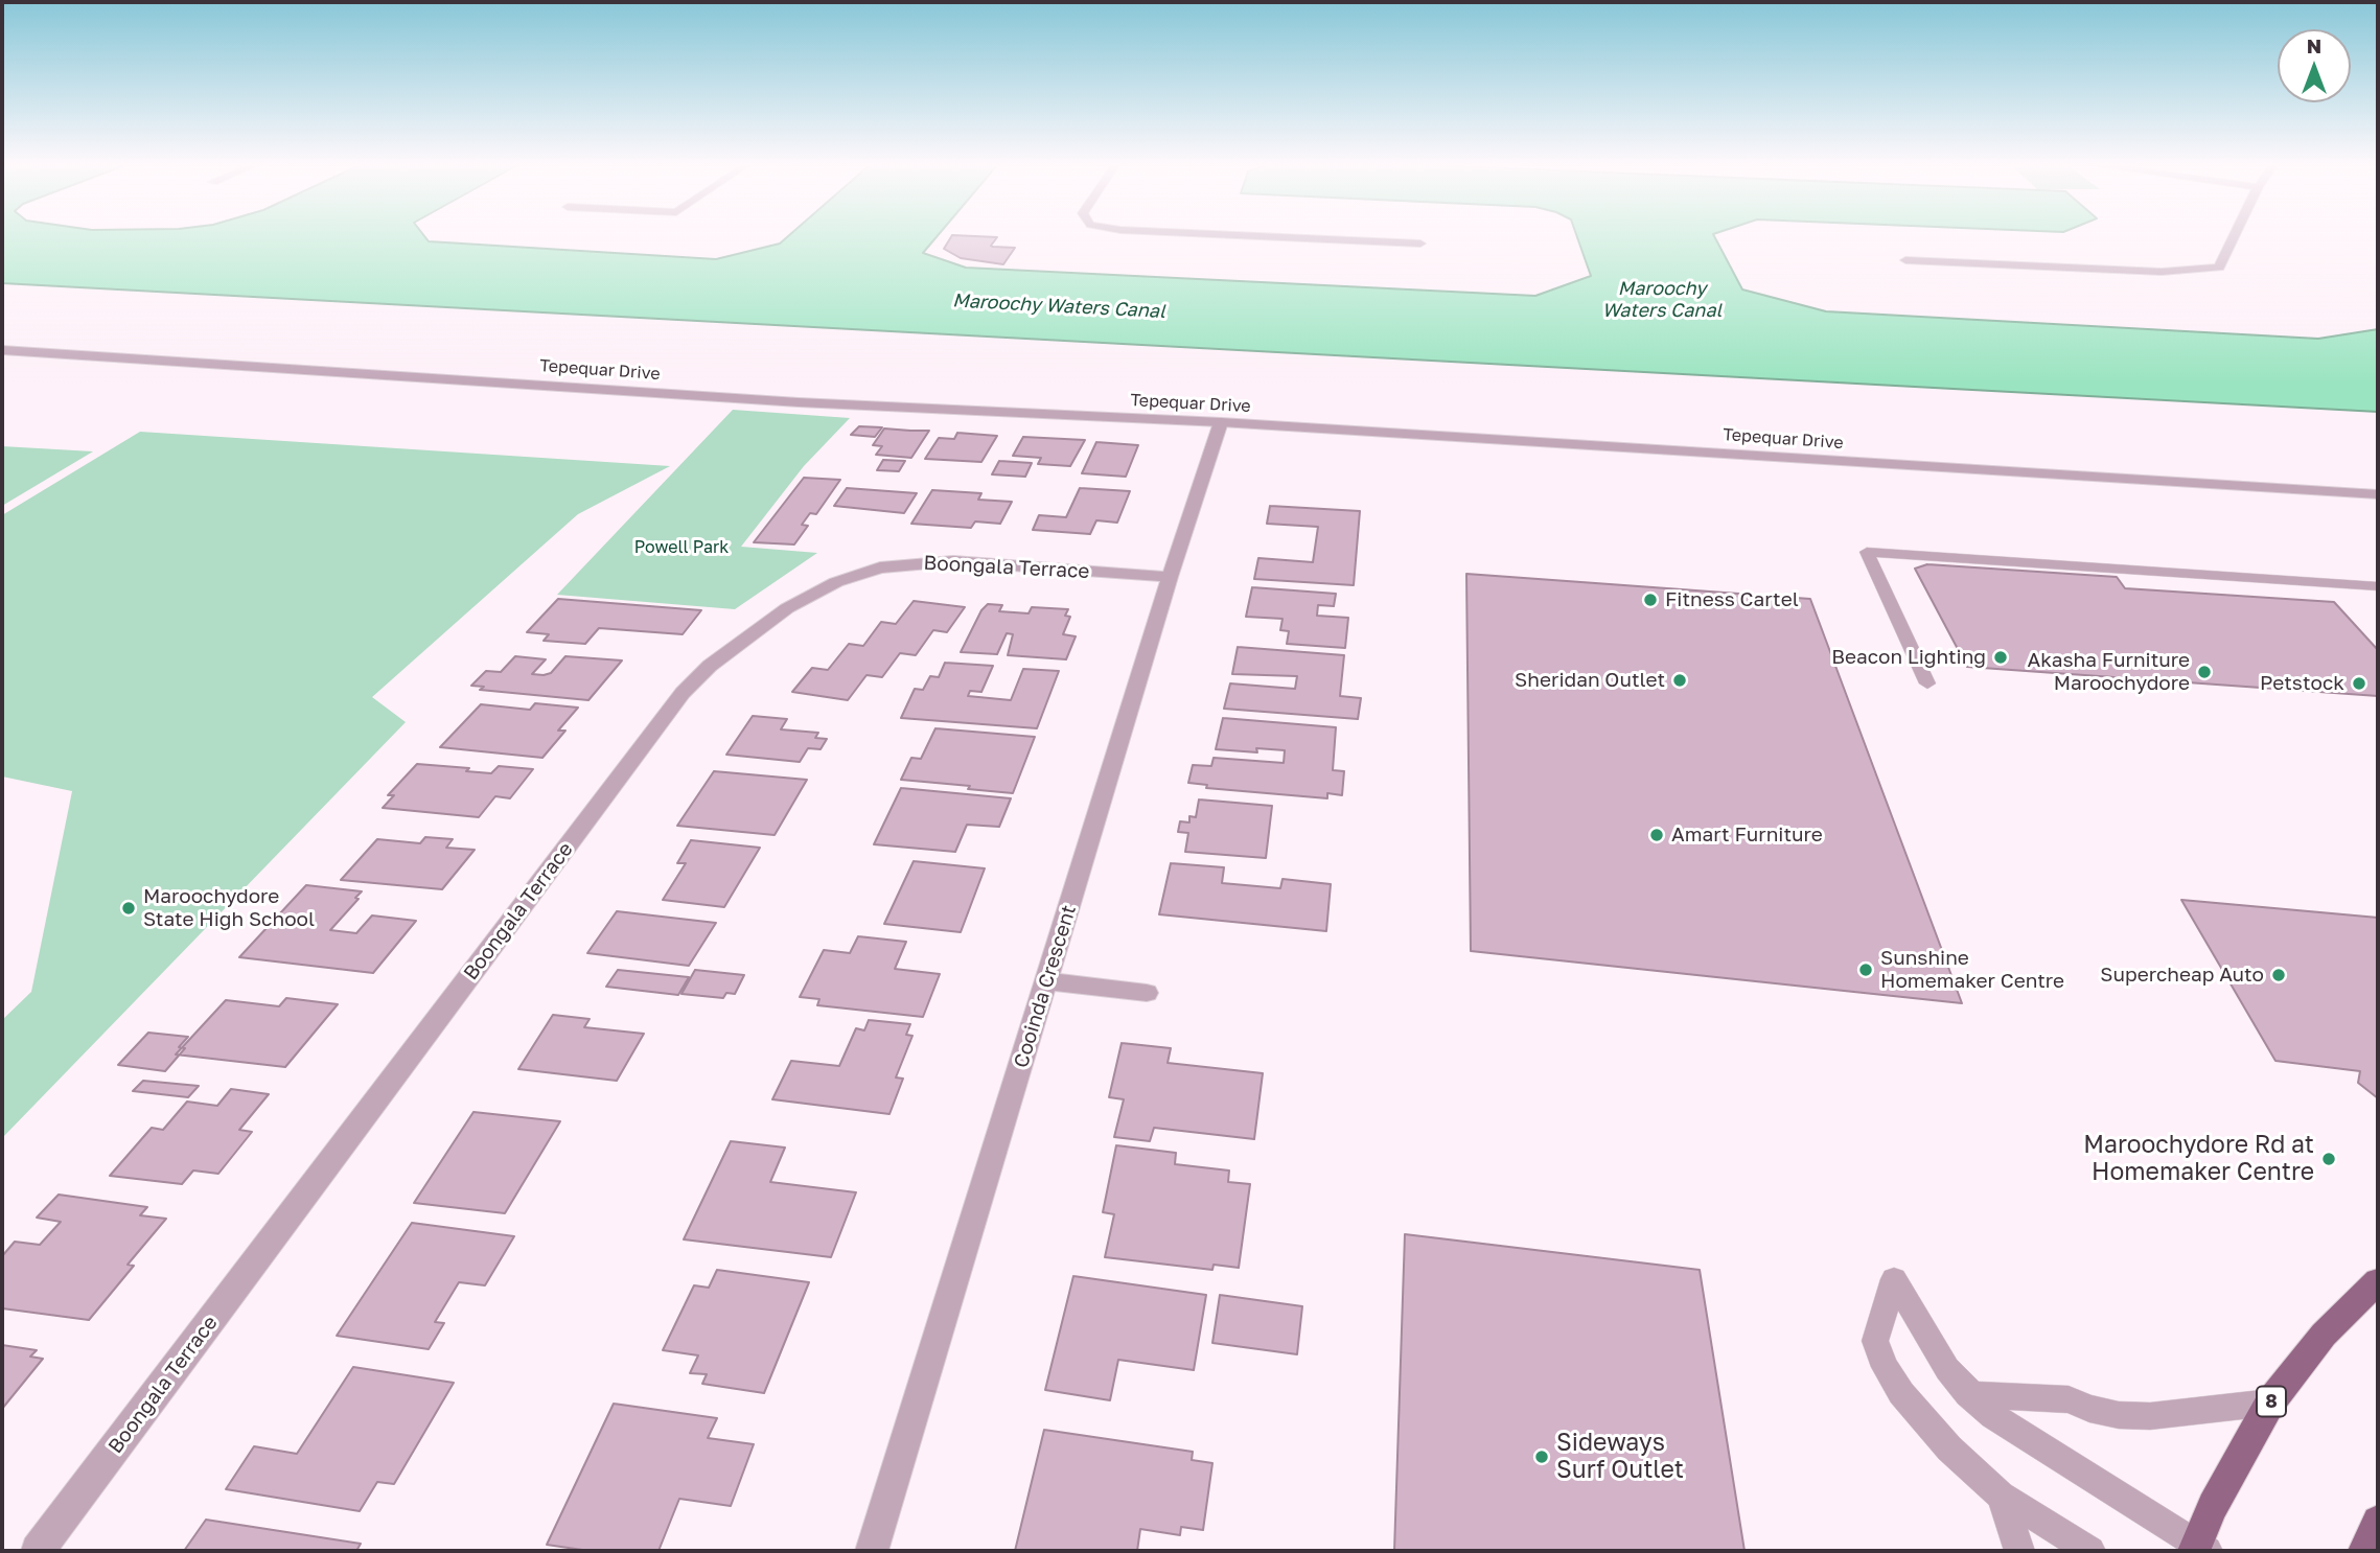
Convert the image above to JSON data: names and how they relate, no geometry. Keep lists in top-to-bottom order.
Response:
{
  "streets": {
    "main road": ["8"],
    "street": ["Tepequar Drive", "Boongala Terrace", "Cooinda Crescent"]
  },
  "crossings": [
    ["Tepequar Drive", "Cooinda Crescent"],
    ["Boongala Terrace", "Cooinda Crescent"]
  ],
  "water": ["Maroochy Waters Canal"],
  "parks": ["Powell Park"],
  "places": [
    "Fitness Cartel",
    "Beacon Lighting",
    "Akasha Furniture Maroochydore",
    "Sheridan Outlet",
    "Petstock",
    "Amart Furniture",
    "Maroochydore State High School",
    "Sunshine Homemaker Centre",
    "Supercheap Auto",
    "Maroochydore Rd at Homemaker Centre",
    "Sideways Surf Outlet"
  ],
  "north": "top"
}
